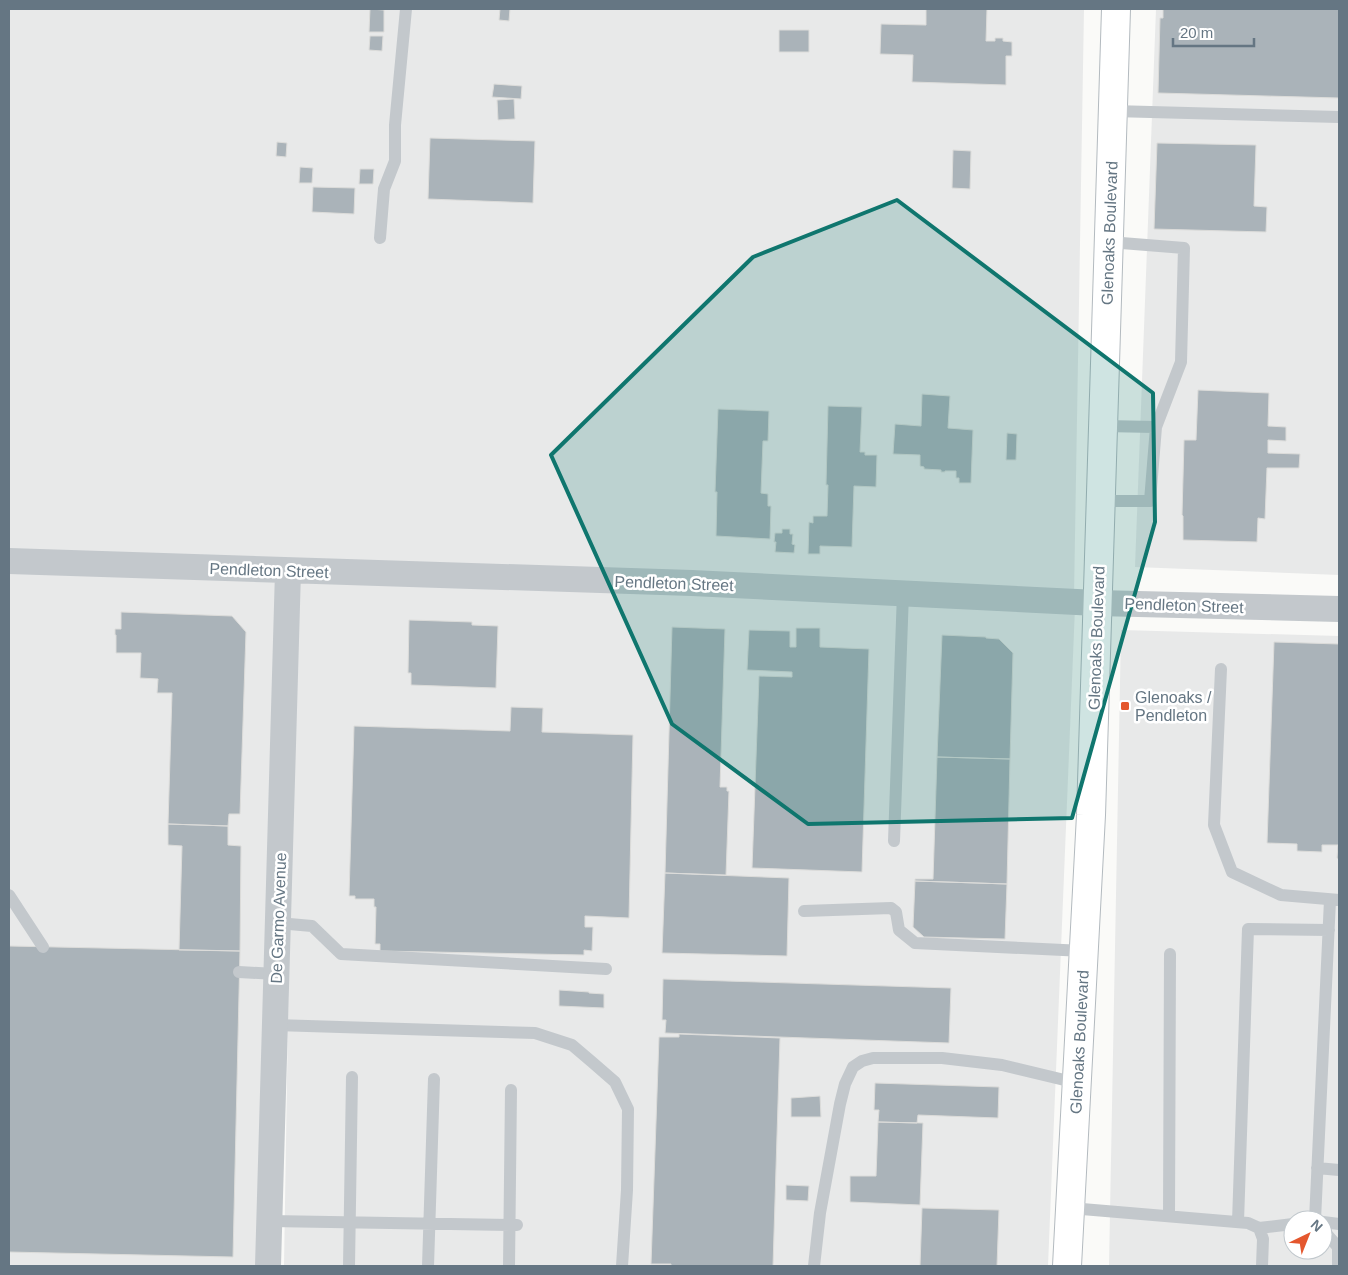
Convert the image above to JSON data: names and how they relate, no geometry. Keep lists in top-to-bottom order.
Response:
{
  "streets": {
    "main road": ["Glenoaks Boulevard"],
    "street": ["Pendleton Street", "De Garmo Avenue"]
  },
  "crossings": [
    ["Glenoaks Boulevard", "Pendleton Street"],
    ["Pendleton Street", "De Garmo Avenue"]
  ],
  "places": {
    "transit": ["Glenoaks / Pendleton"]
  },
  "scale_bar": "20 m",
  "north": "top right"
}
